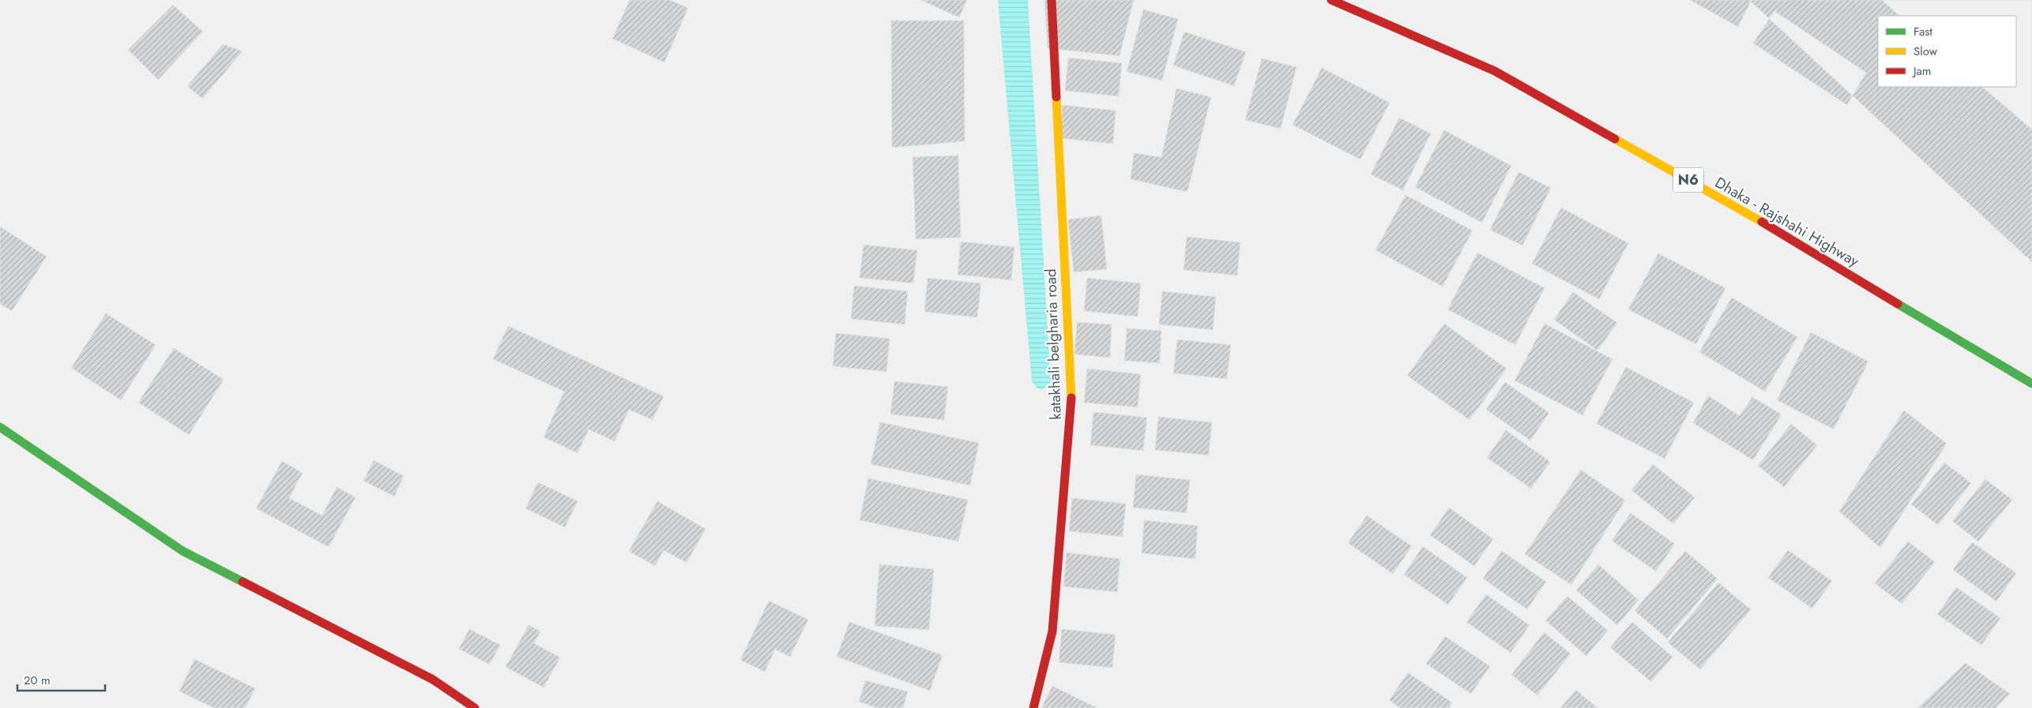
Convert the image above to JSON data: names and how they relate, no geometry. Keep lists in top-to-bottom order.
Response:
{
  "streets": {
    "main road": ["N6", "Dhaka - Rajshahi Highway", "katakhali belgharia road"]
  },
  "legend": ["Fast", "Slow", "Jam"],
  "scale_bar": "20 m"
}
